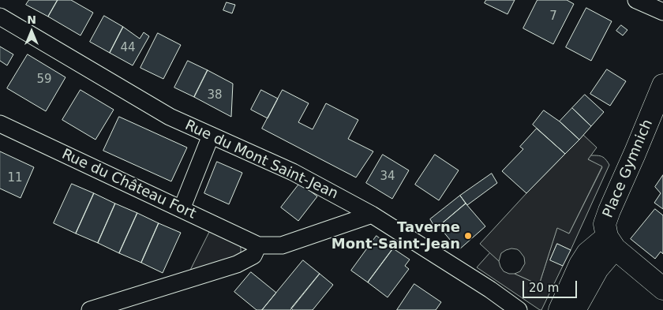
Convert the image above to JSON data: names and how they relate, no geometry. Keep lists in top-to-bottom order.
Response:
{
  "streets": {
    "main road": ["Place Gymnich"],
    "street": ["Rue du Mont Saint-Jean", "Rue du Château Fort"]
  },
  "crossings": [
    ["Rue du Mont Saint-Jean", "Rue du Château Fort"]
  ],
  "places": ["Taverne Mont-Saint-Jean"],
  "house_numbers": [
    "7",
    "44",
    "59",
    "38",
    "34",
    "11"
  ],
  "scale_bar": "20 m",
  "north": "top"
}
